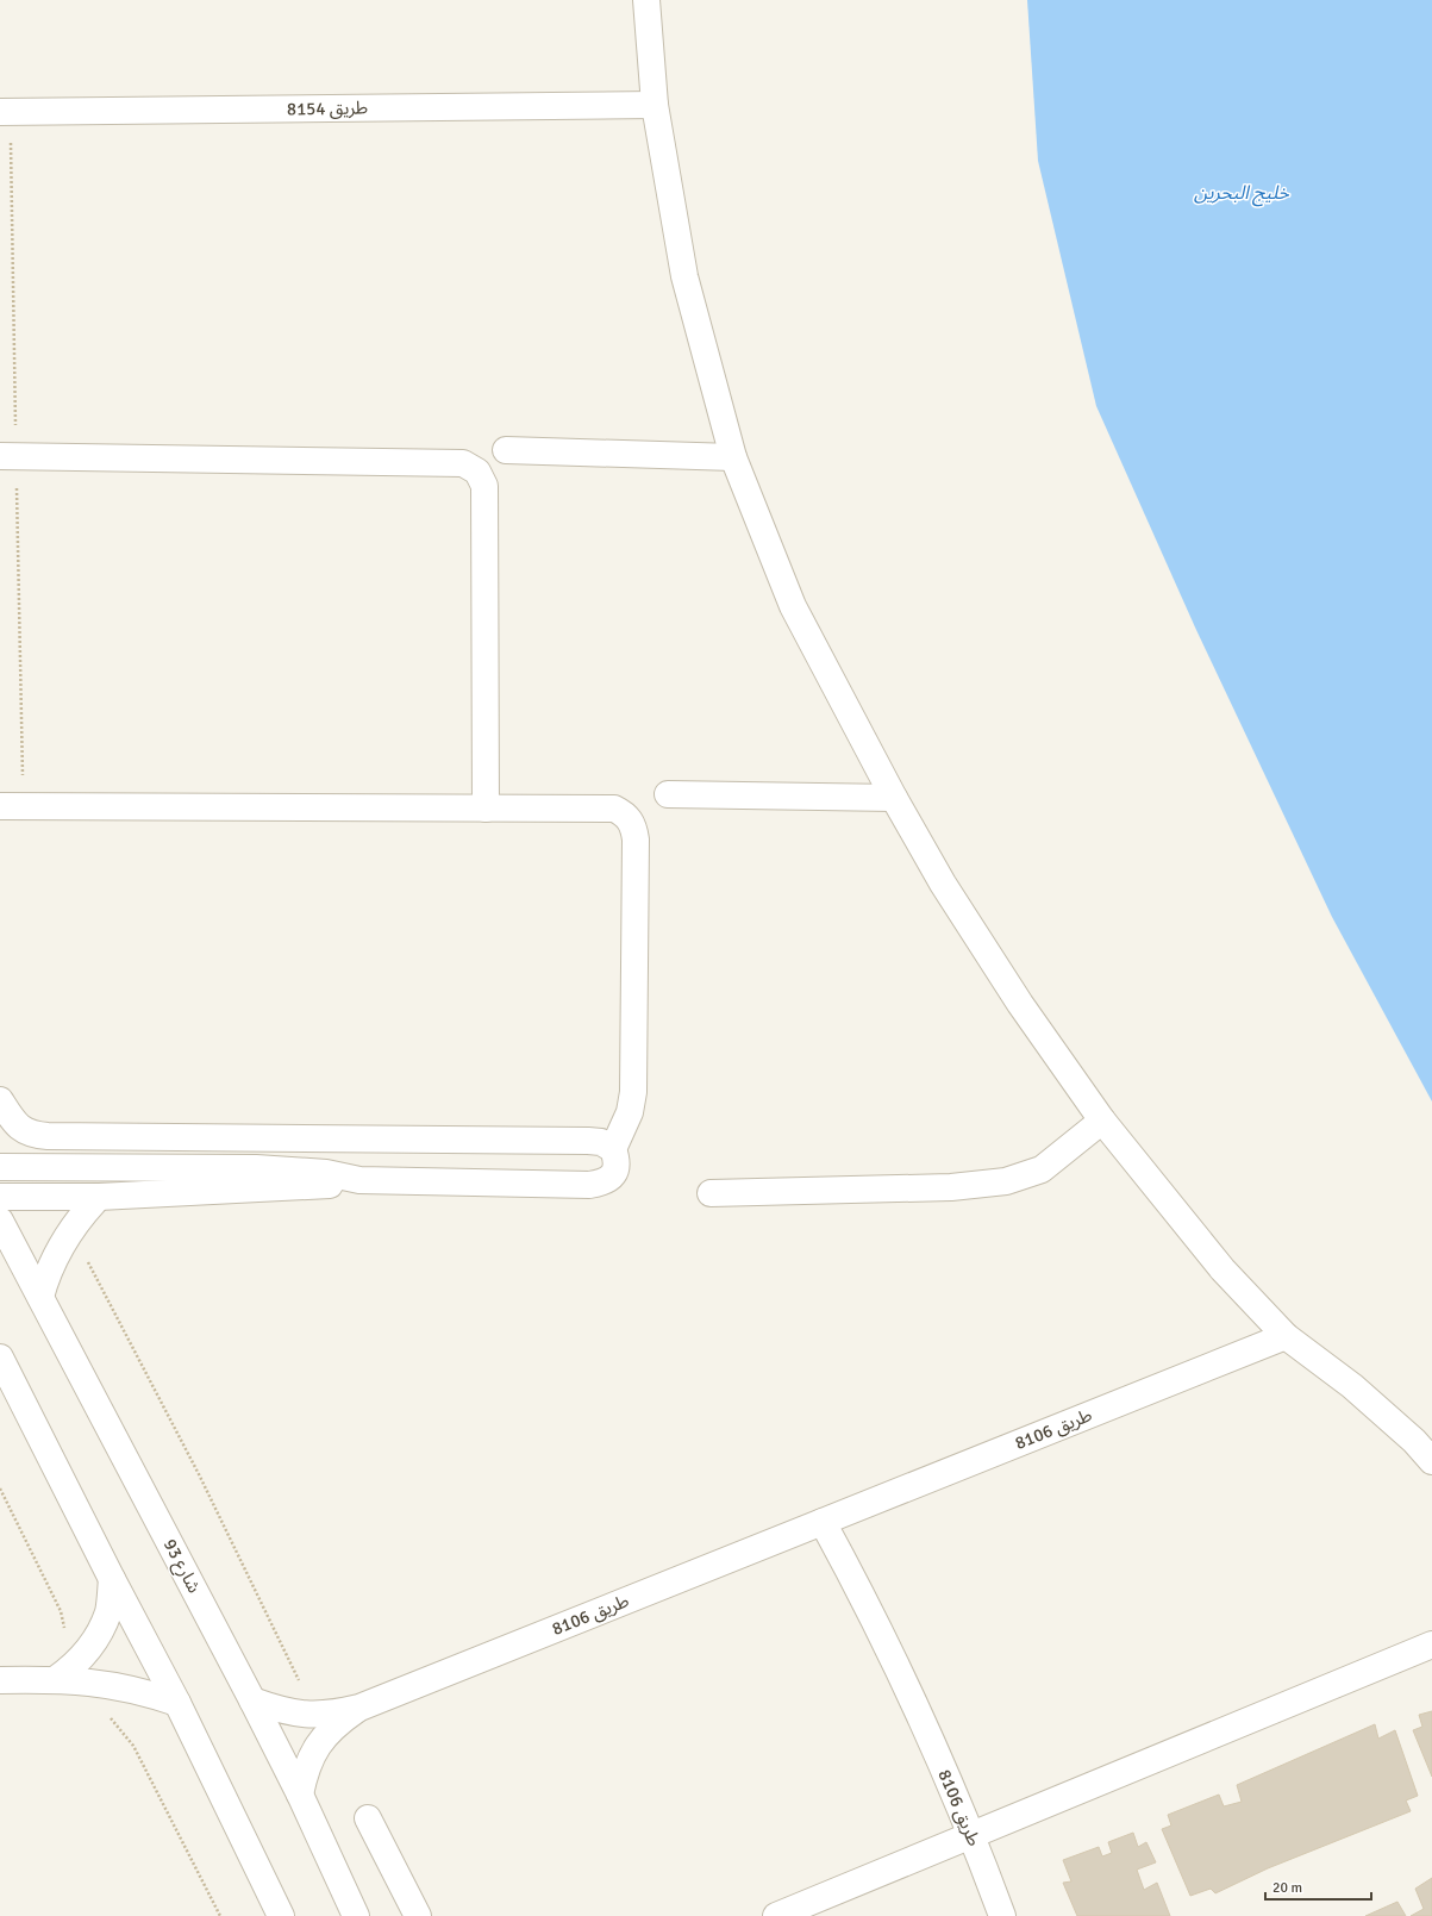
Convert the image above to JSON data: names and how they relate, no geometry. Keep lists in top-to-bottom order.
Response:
{
  "streets": {
    "street": ["طريق 8154", "طريق 8106", "شارع 93"]
  },
  "crossings": [
    ["طريق 8106", "شارع 93"]
  ],
  "water": ["خليج البحرين"],
  "scale_bar": "20 m"
}
